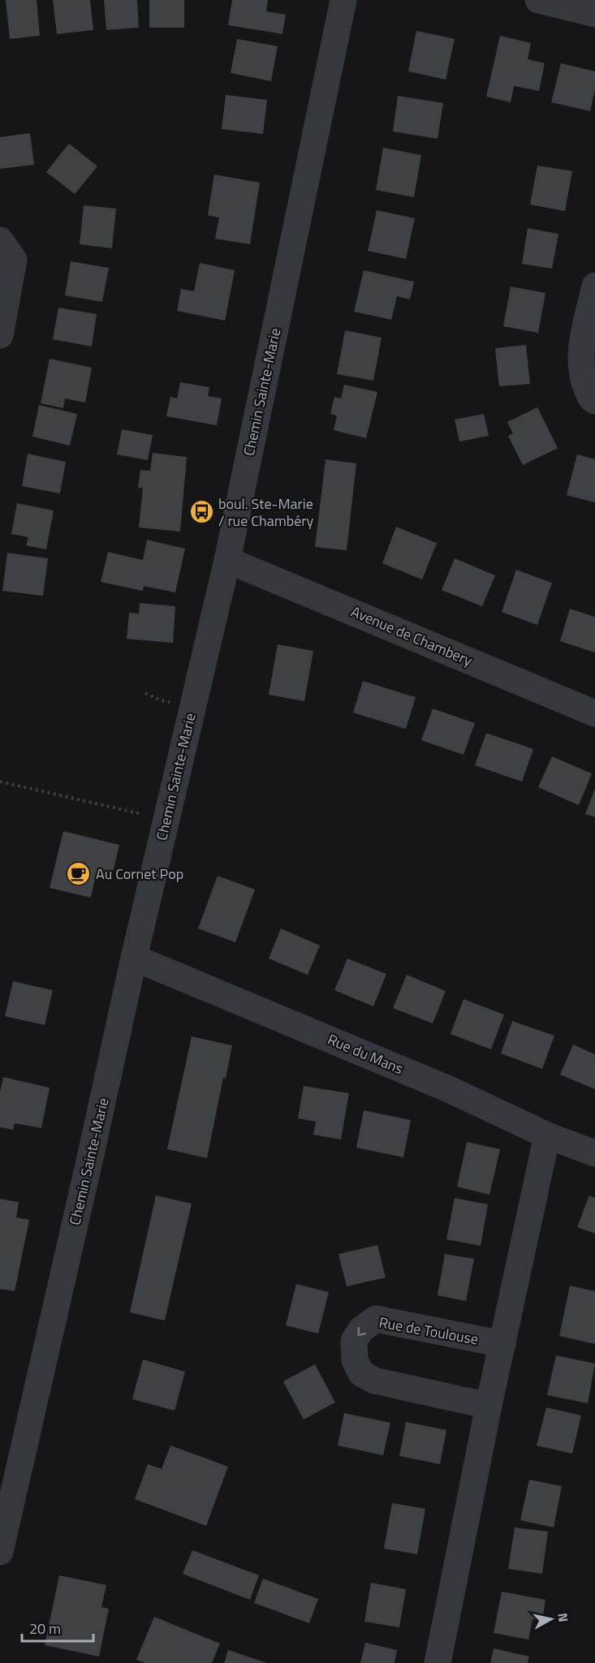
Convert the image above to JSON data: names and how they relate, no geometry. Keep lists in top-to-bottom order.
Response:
{
  "streets": {
    "street": [
      "Chemin Sainte-Marie",
      "Avenue de Chambery",
      "Rue du Mans",
      "Rue de Toulouse"
    ]
  },
  "crossings": [
    ["Chemin Sainte-Marie", "Avenue de Chambery"],
    ["Chemin Sainte-Marie", "Rue du Mans"]
  ],
  "places": {
    "bus stop": ["boul. Ste-Marie / rue Chambéry"],
    "cafe": ["Au Cornet Pop"]
  },
  "scale_bar": "20 m",
  "north": "right"
}
